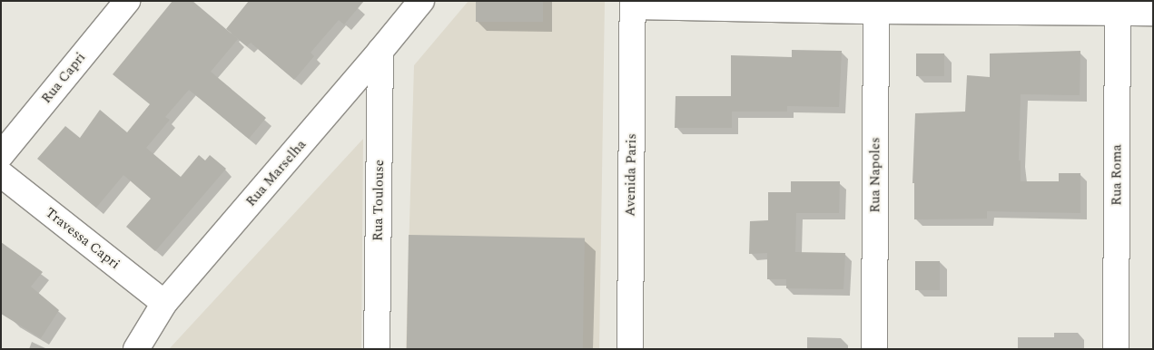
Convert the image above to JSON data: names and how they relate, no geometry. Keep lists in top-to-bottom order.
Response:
{
  "streets": {
    "street": [
      "Rua Capri",
      "Rua Marselha",
      "Avenida Paris",
      "Rua Napoles",
      "Rua Roma",
      "Rua Toulouse",
      "Travessa Capri"
    ]
  },
  "crossings": [
    ["Rua Marselha", "Rua Toulouse"],
    ["Rua Marselha", "Travessa Capri"]
  ]
}
